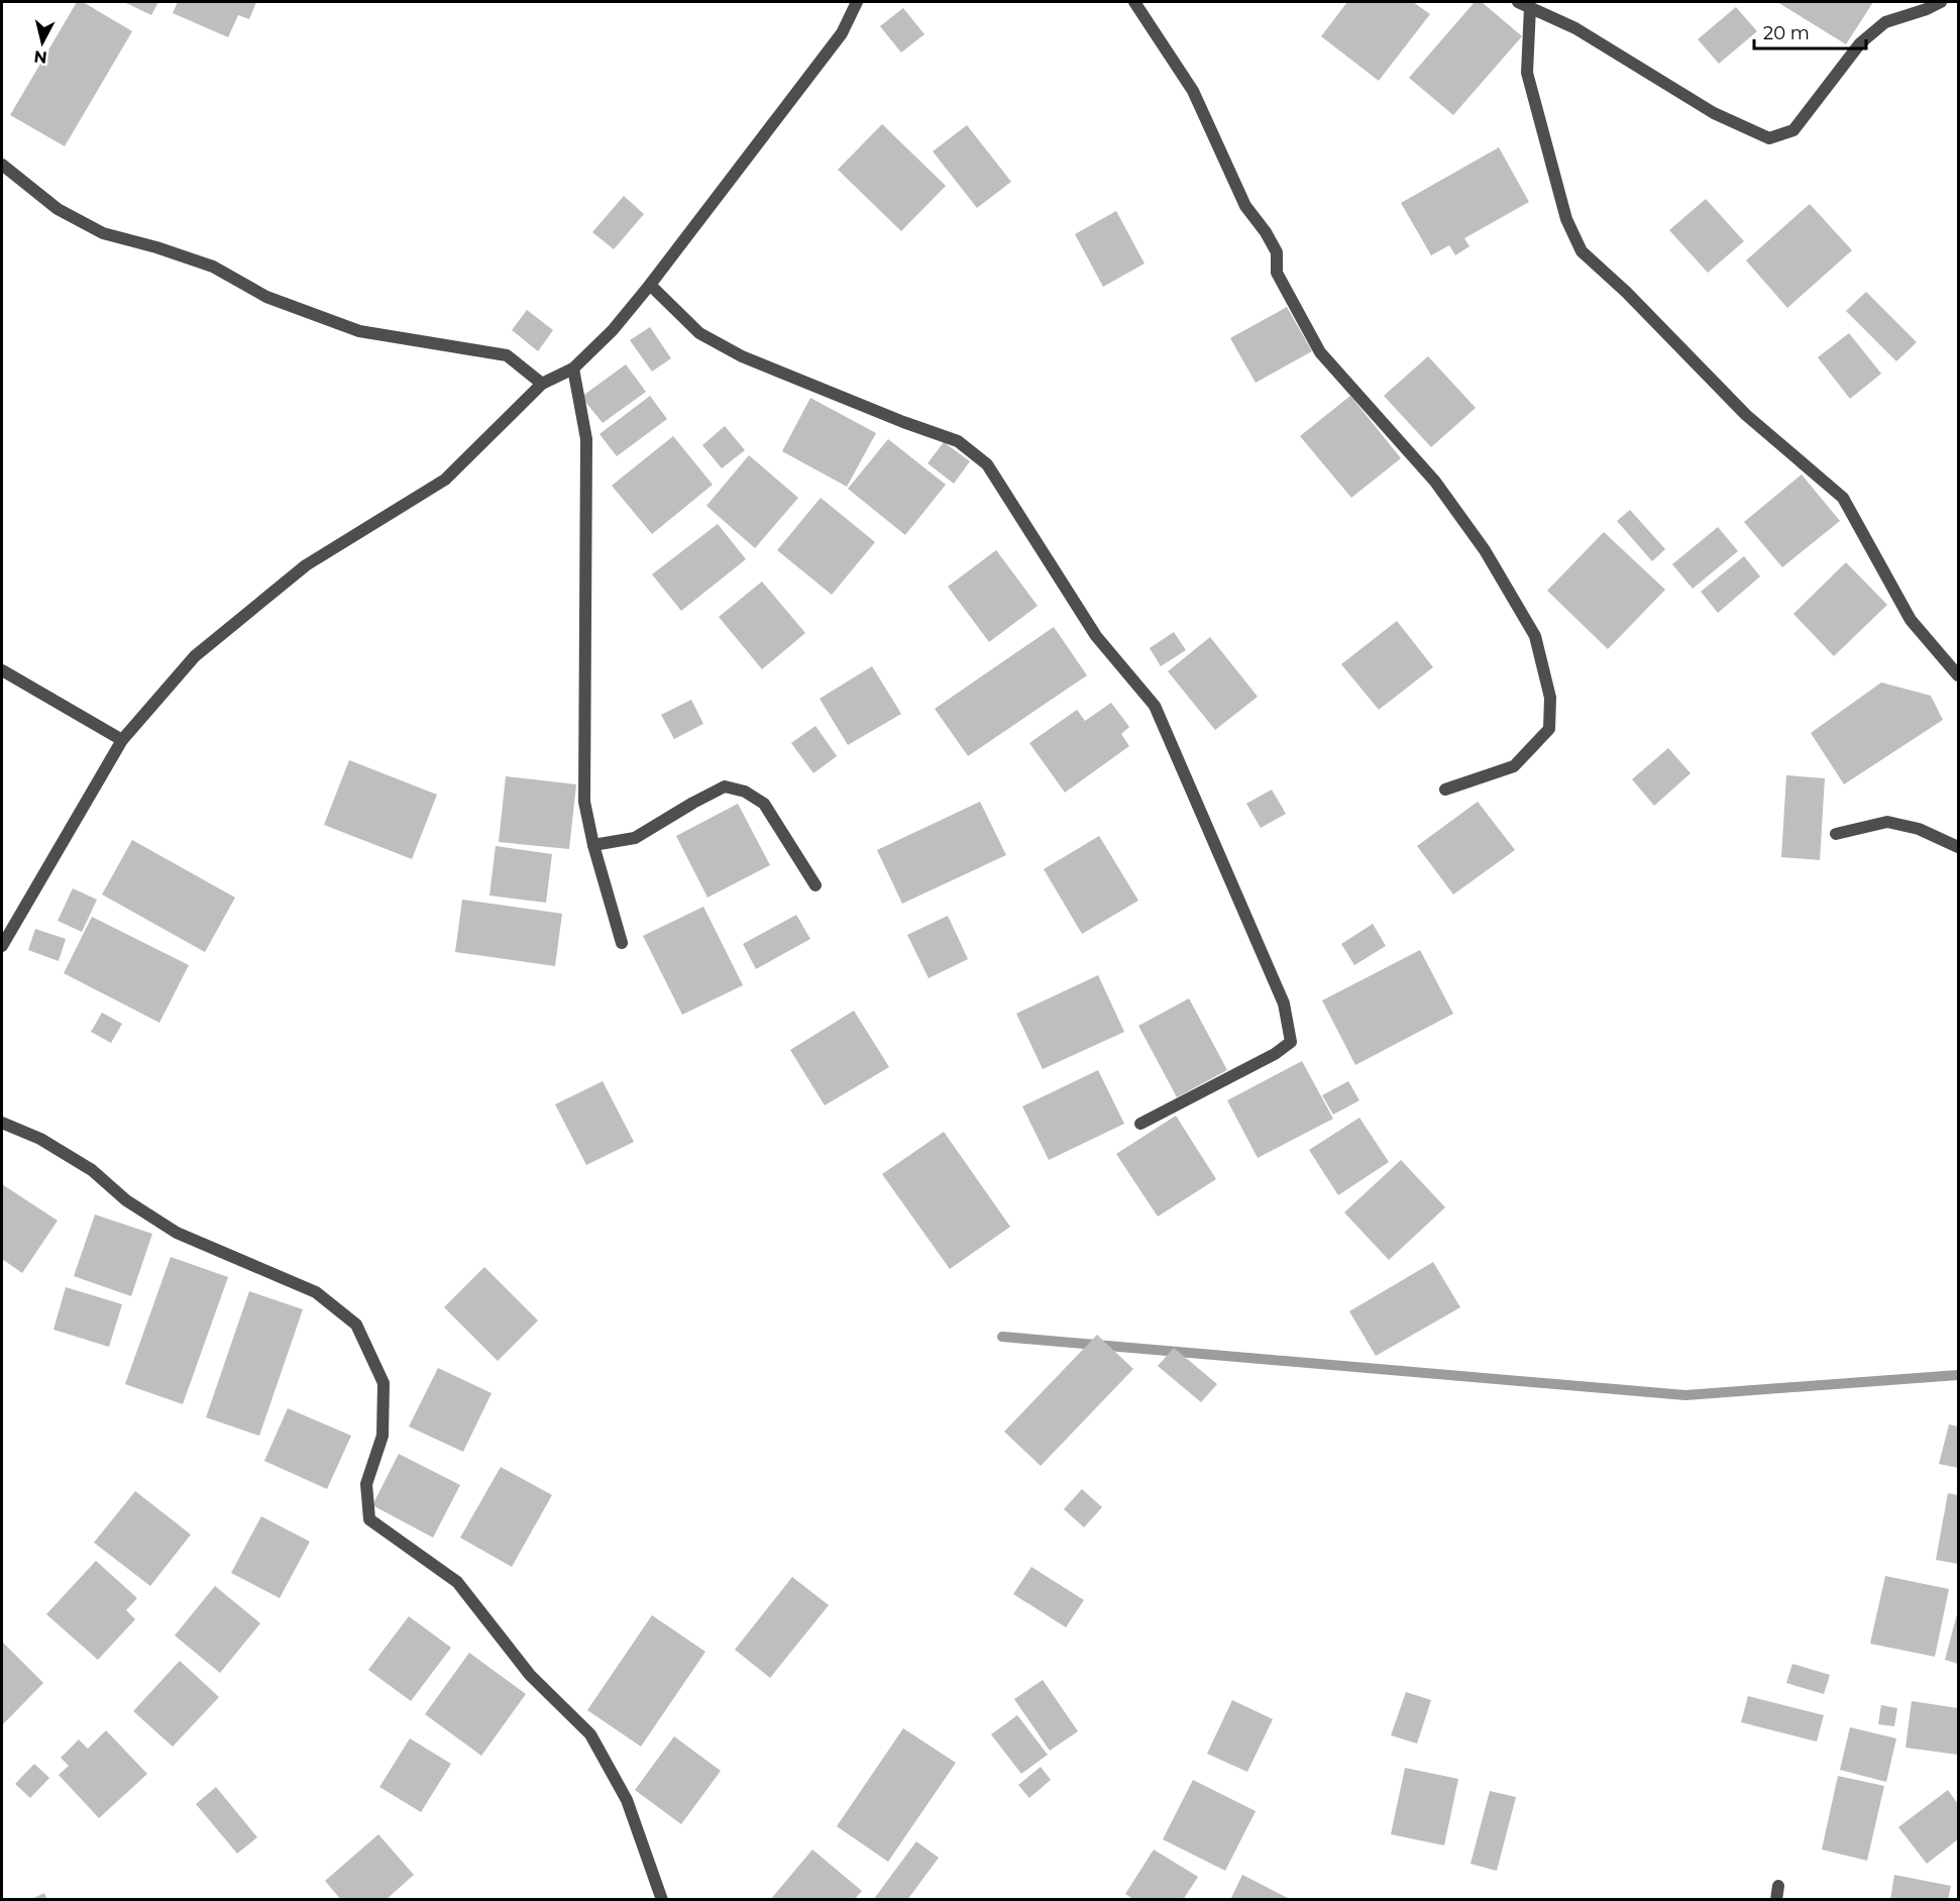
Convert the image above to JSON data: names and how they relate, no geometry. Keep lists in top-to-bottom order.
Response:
{
  "scale_bar": "20 m",
  "north": "bottom"
}
